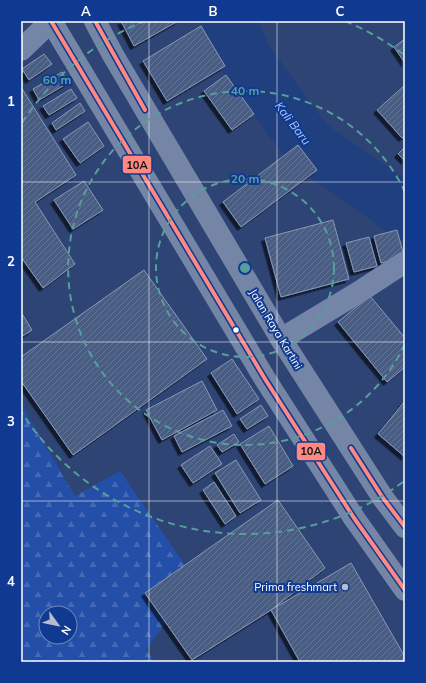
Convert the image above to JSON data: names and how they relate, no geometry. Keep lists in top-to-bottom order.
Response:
{
  "streets": {
    "main road": ["Jalan Raya Kartini"]
  },
  "water": ["Kali Baru"],
  "places": ["Prima freshmart"],
  "lines": ["transit line 10A"],
  "north": "bottom right",
  "grid": {
    "columns": ["A", "B", "C"],
    "rows": [
      "1",
      "2",
      "3",
      "4"
    ]
  },
  "rings": ["60 m", "40 m", "20 m"]
}
